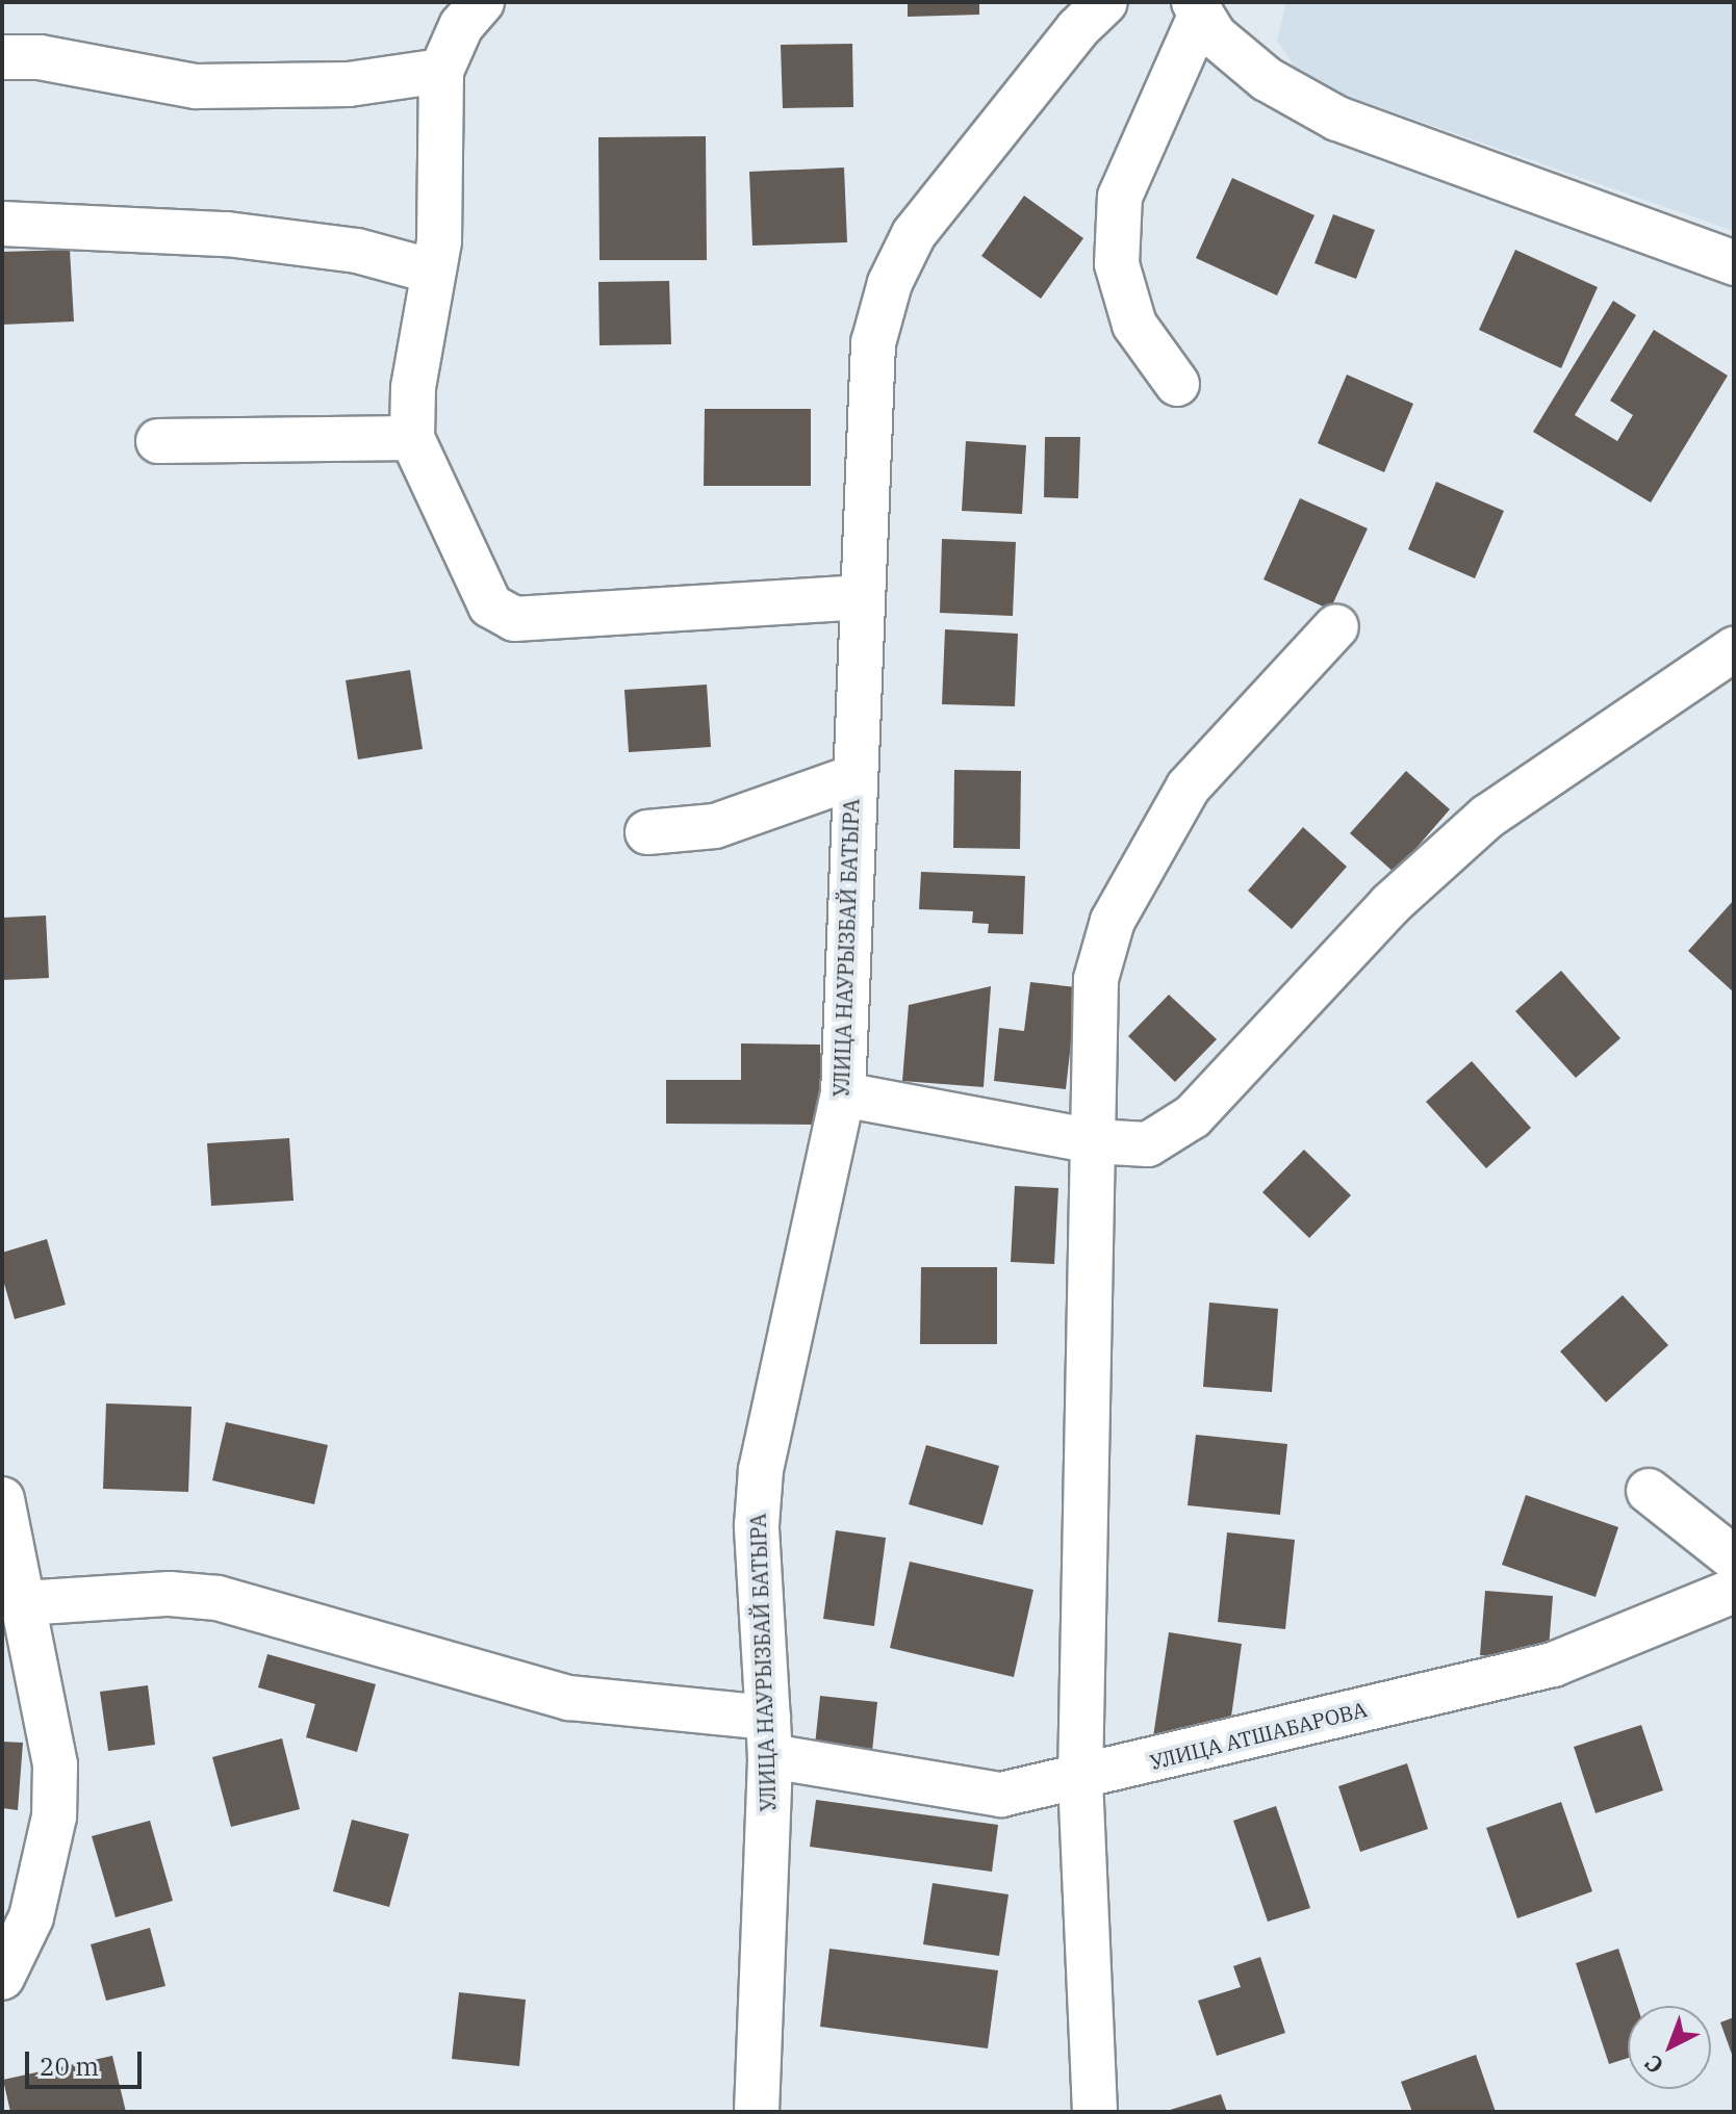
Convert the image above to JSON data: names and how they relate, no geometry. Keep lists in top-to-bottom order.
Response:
{
  "streets": {
    "street": ["УЛИЦА НАУРЫЗБАЙ БАТЫРА", "УЛИЦА АТШАБАРОВА"]
  },
  "crossings": [
    ["УЛИЦА НАУРЫЗБАЙ БАТЫРА", "УЛИЦА АТШАБАРОВА"]
  ],
  "scale_bar": "20 m",
  "north": "bottom left"
}
